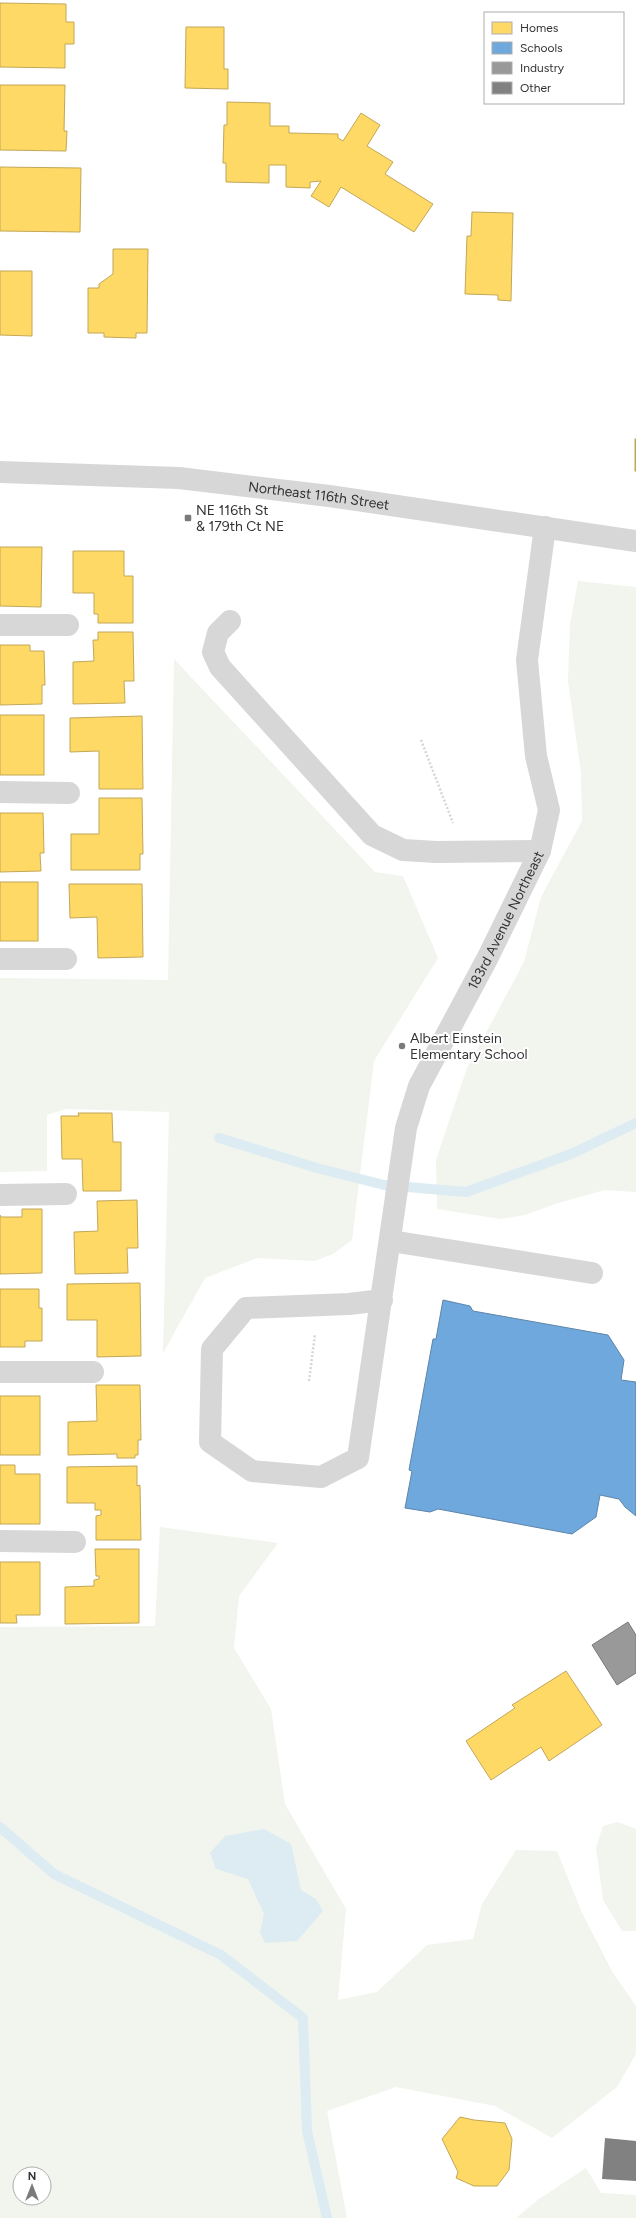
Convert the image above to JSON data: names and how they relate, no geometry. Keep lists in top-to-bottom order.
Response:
{
  "streets": {
    "street": ["Northeast 116th Street", "183rd Avenue Northeast"]
  },
  "crossings": [
    ["Northeast 116th Street", "183rd Avenue Northeast"]
  ],
  "places": {
    "transit": ["NE 116th St & 179th Ct NE"],
    "other": ["Albert Einstein Elementary School"]
  },
  "legend": [
    "Homes",
    "Schools",
    "Industry",
    "Other"
  ],
  "north": "top"
}
